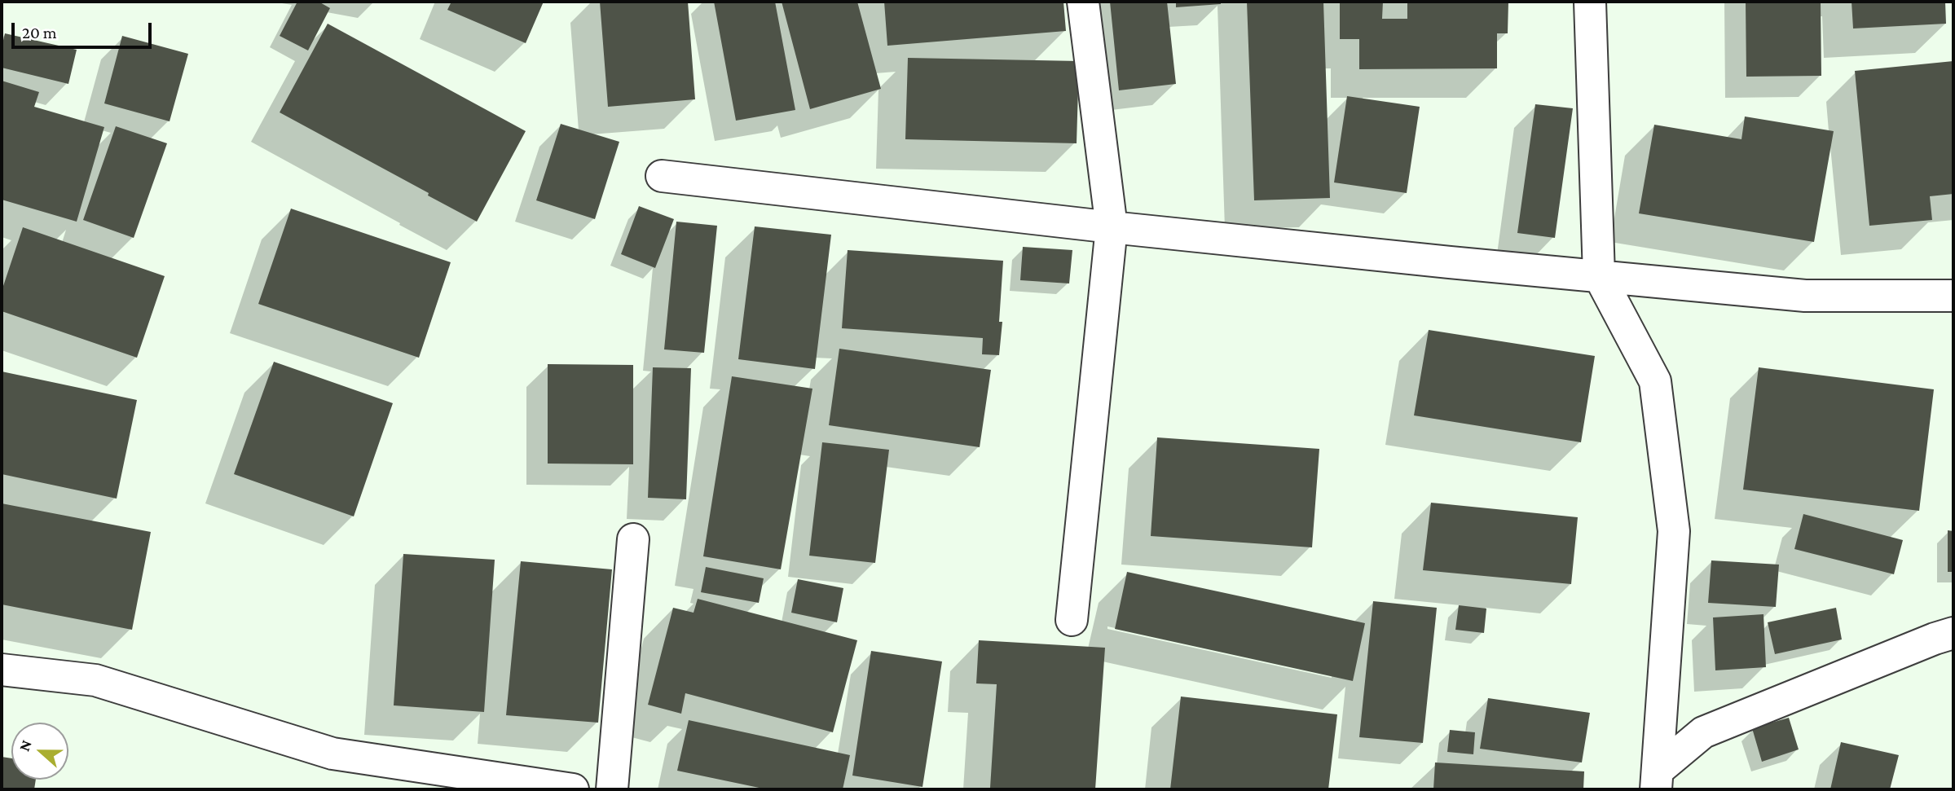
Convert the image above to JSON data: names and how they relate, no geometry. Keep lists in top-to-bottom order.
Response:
{
  "scale_bar": "20 m",
  "north": "left"
}
